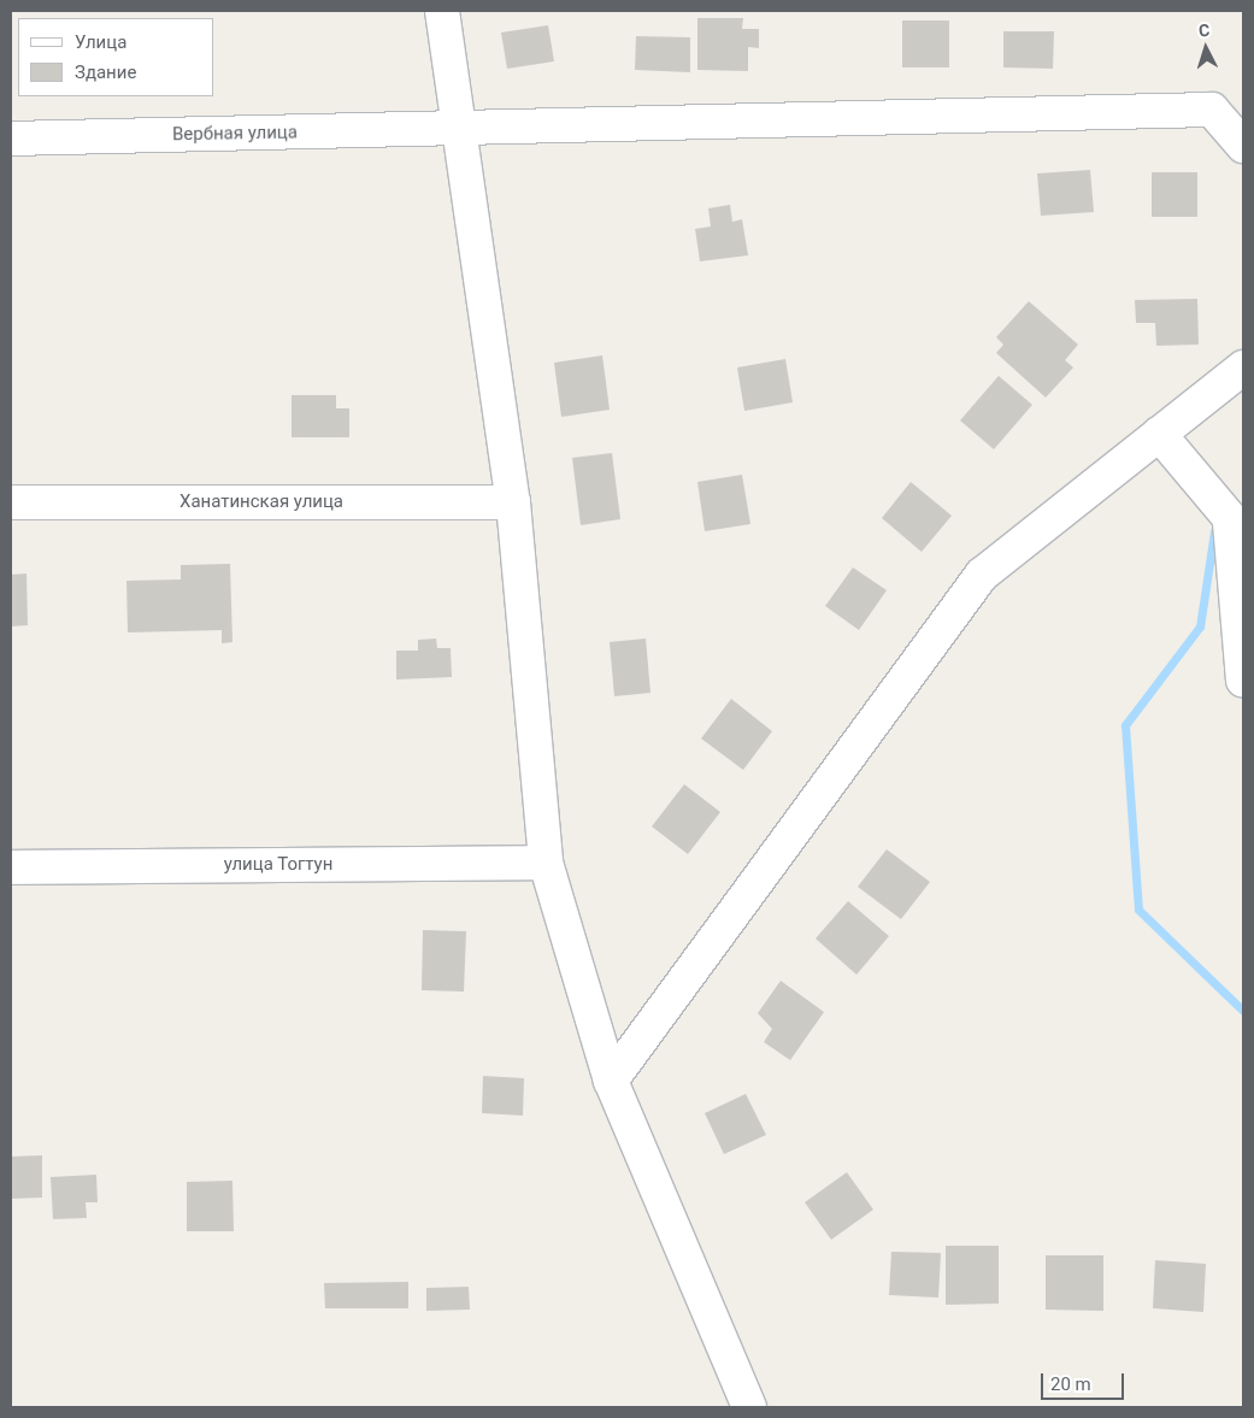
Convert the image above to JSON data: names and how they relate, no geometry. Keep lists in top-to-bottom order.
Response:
{
  "streets": {
    "street": ["Вербная улица", "Ханатинская улица", "улица Тогтун"]
  },
  "legend": ["Улица", "Здание"],
  "scale_bar": "20 m",
  "north": "top"
}
